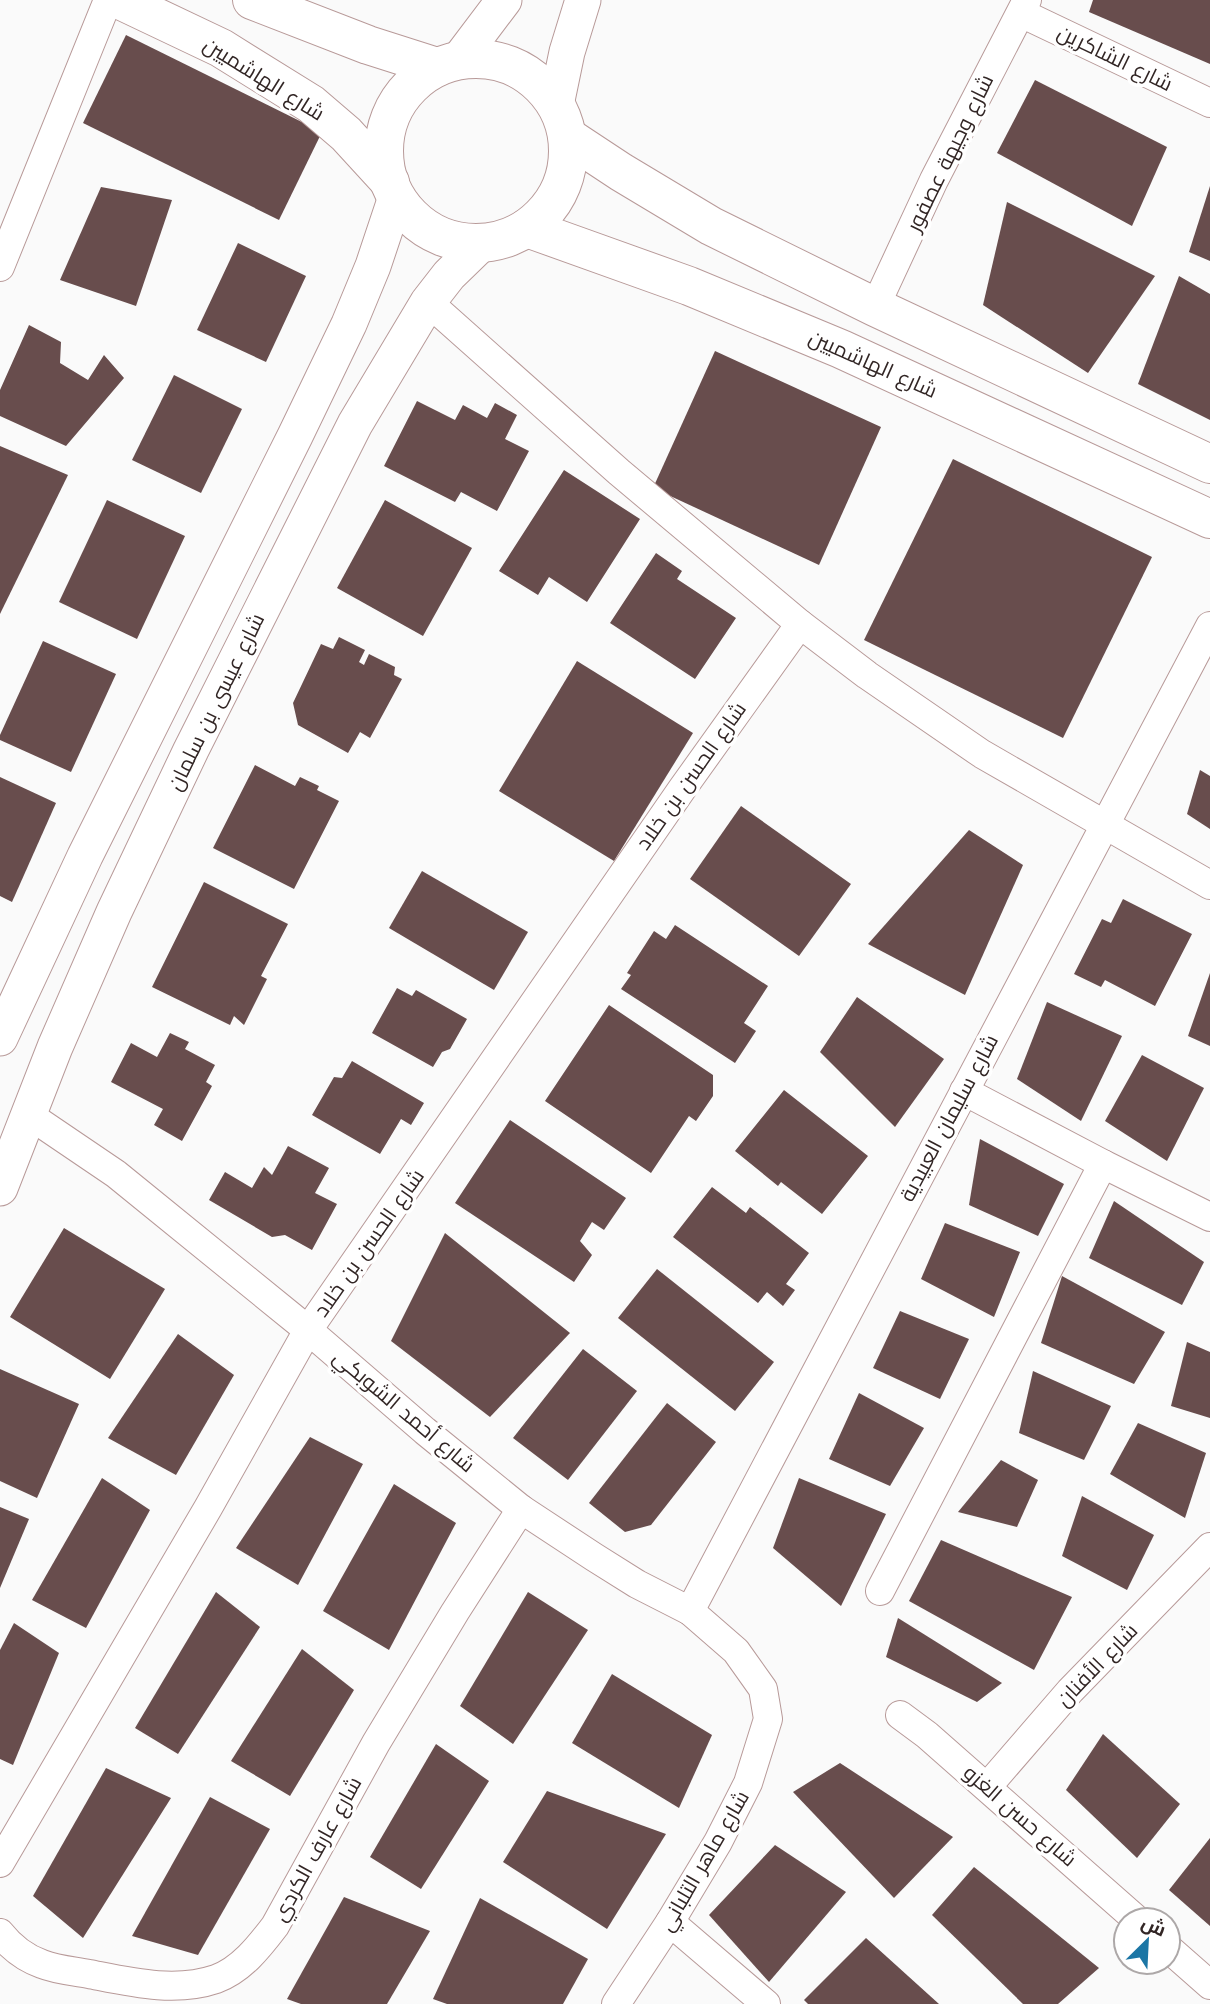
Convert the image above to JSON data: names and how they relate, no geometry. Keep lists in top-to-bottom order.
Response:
{
  "streets": {
    "main road": ["شارع الهاشميين"],
    "street": [
      "شارع الشاكرين",
      "شارع وجيهة عصفور",
      "شارع عيسى بن سلمان",
      "شارع الحسن بن خلاد",
      "شارع سليمان العبيدية",
      "شارع أحمد الشوبكي",
      "شارع الأفنان",
      "شارع حسن الغزو",
      "شارع عارف الكردي",
      "شارع ماهر التلباني"
    ]
  },
  "crossings": [
    ["شارع الشاكرين", "شارع وجيهة عصفور"],
    ["شارع الهاشميين", "شارع عيسى بن سلمان"],
    ["شارع عيسى بن سلمان", "شارع أحمد الشوبكي"],
    ["شارع الحسن بن خلاد", "شارع أحمد الشوبكي"],
    ["شارع سليمان العبيدية", "شارع أحمد الشوبكي"],
    ["شارع سليمان العبيدية", "شارع ماهر التلباني"],
    ["شارع أحمد الشوبكي", "شارع عارف الكردي"],
    ["شارع أحمد الشوبكي", "شارع ماهر التلباني"],
    ["شارع الأفنان", "شارع حسن الغزو"]
  ],
  "north": "top right"
}
